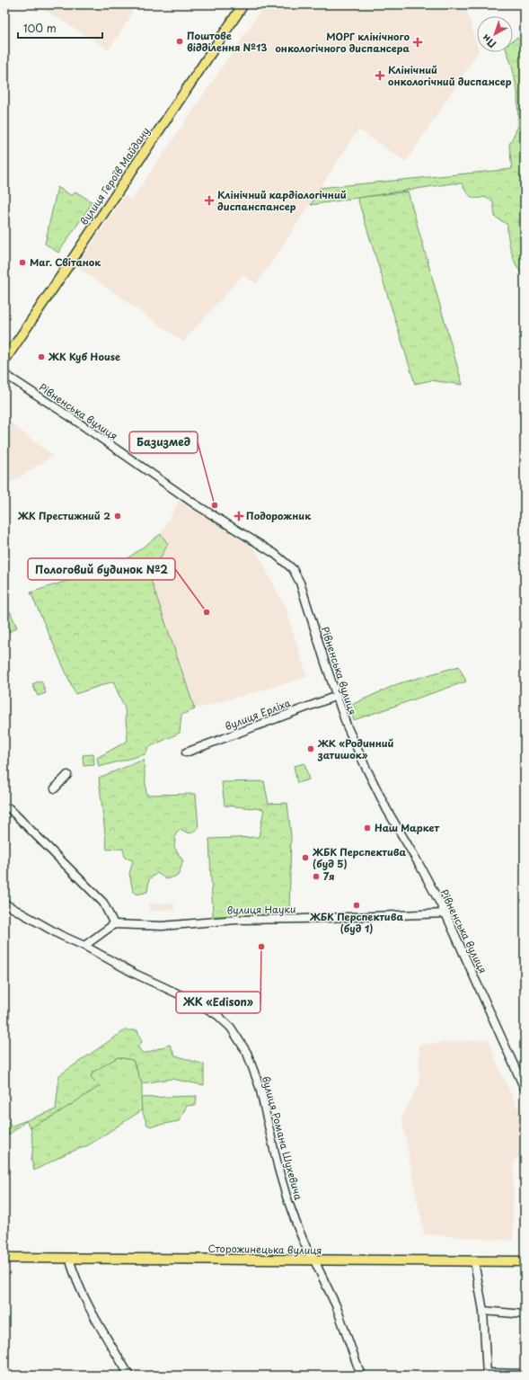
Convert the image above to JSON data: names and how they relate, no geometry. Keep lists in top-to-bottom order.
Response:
{
  "streets": {
    "main road": ["вулиця Героїв Майдану", "Сторожинецька вулиця"],
    "street": [
      "Рівненська вулиця",
      "вулиця Ерліха",
      "вулиця Науки",
      "вулиця Романа Шухевича"
    ]
  },
  "crossings": [
    ["Рівненська вулиця", "вулиця Ерліха"],
    ["Рівненська вулиця", "вулиця Науки"],
    ["вулиця Романа Шухевича", "Сторожинецька вулиця"]
  ],
  "places": {
    "other": [
      "Поштове відділення №13",
      "Маг. Світанок",
      "ЖК Куб House",
      "Базизмед",
      "ЖК Престижний 2",
      "Пологовий будинок №2",
      "ЖК «Родинний затишок»",
      "Наш Маркет",
      "ЖБК Перспектива (буд 5)",
      "7я",
      "ЖБК Перспектива (буд 1)",
      "ЖК «Edison»"
    ],
    "health": [
      "МОРГ клінічного онкологічного диспансера",
      "Клінічний онкологічний диспансер",
      "Клінічний кардіологічний диспанспансер",
      "Подорожник"
    ]
  },
  "scale_bar": "100 m",
  "north": "bottom left"
}
